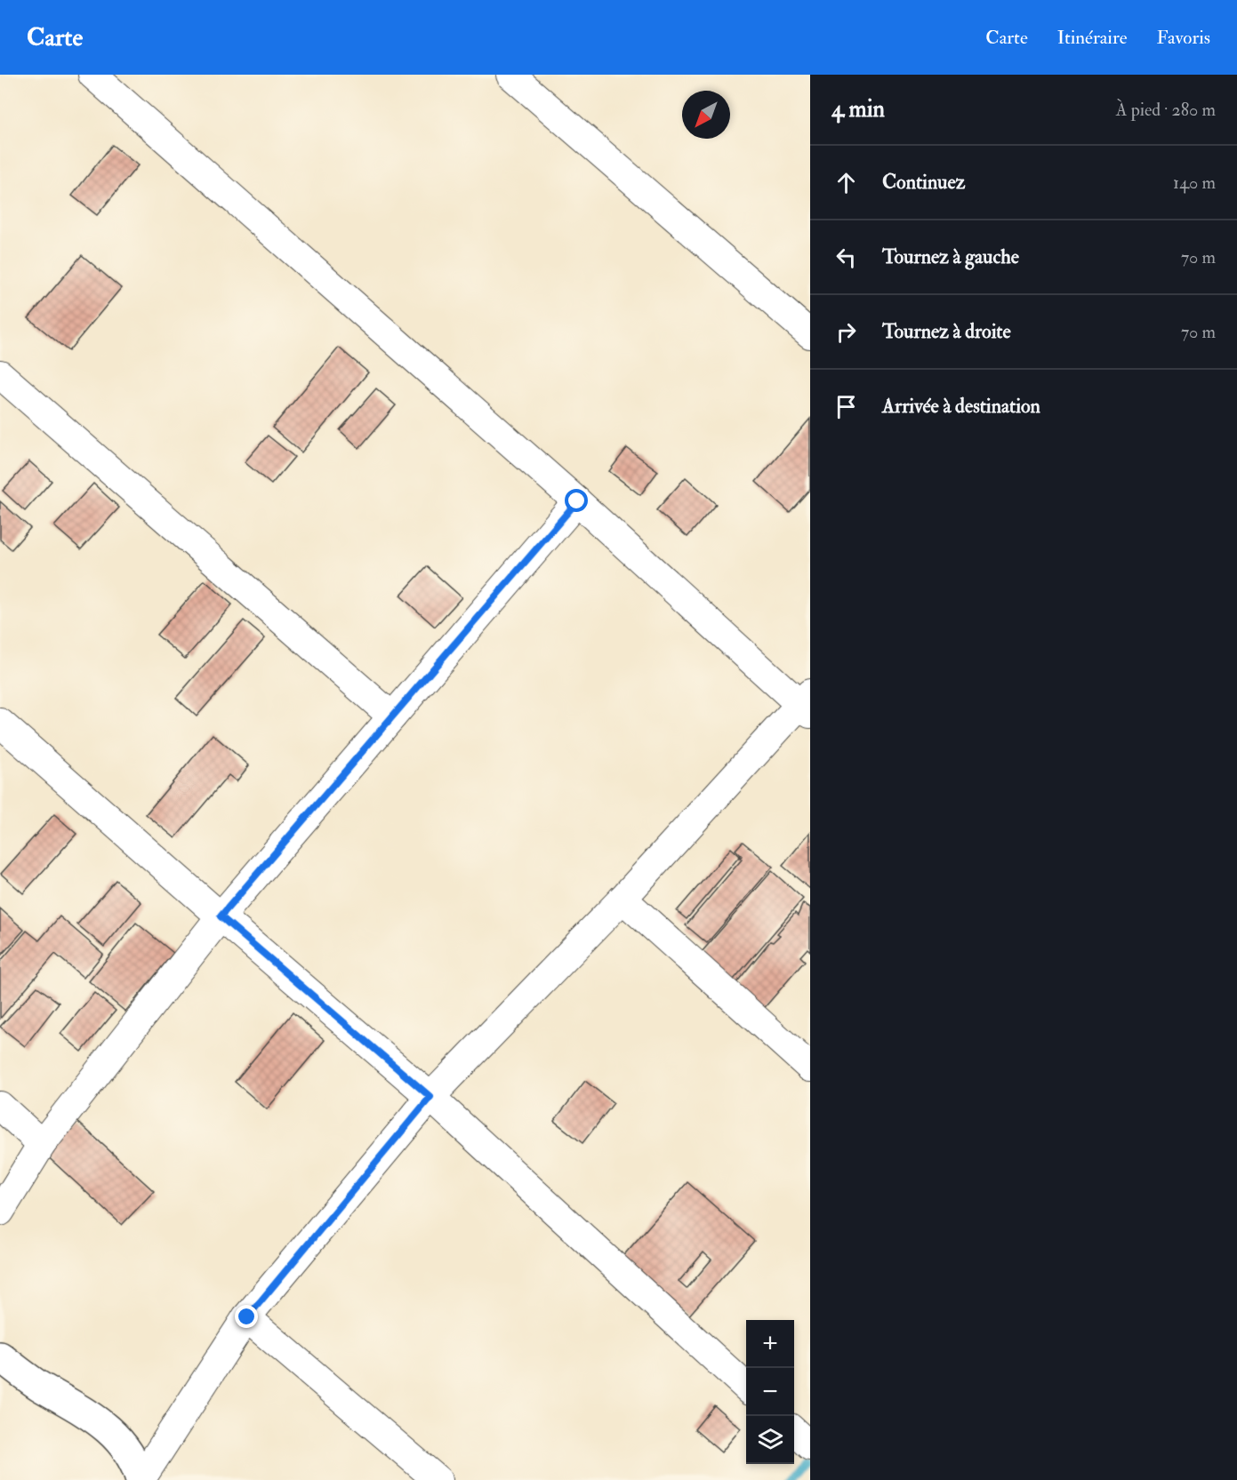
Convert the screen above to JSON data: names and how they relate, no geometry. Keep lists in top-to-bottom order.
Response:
{
  "north": "bottom left",
  "page": {
    "header": "Carte",
    "nav": ["Carte", "Itinéraire", "Favoris"],
    "heading": ["4 min", "À pied · 280 m"],
    "list": [
      ["Continuez", "140 m"],
      ["Tournez à gauche", "70 m"],
      ["Tournez à droite", "70 m"],
      "Arrivée à destination"
    ],
    "map_buttons": ["+", "−"]
  }
}
